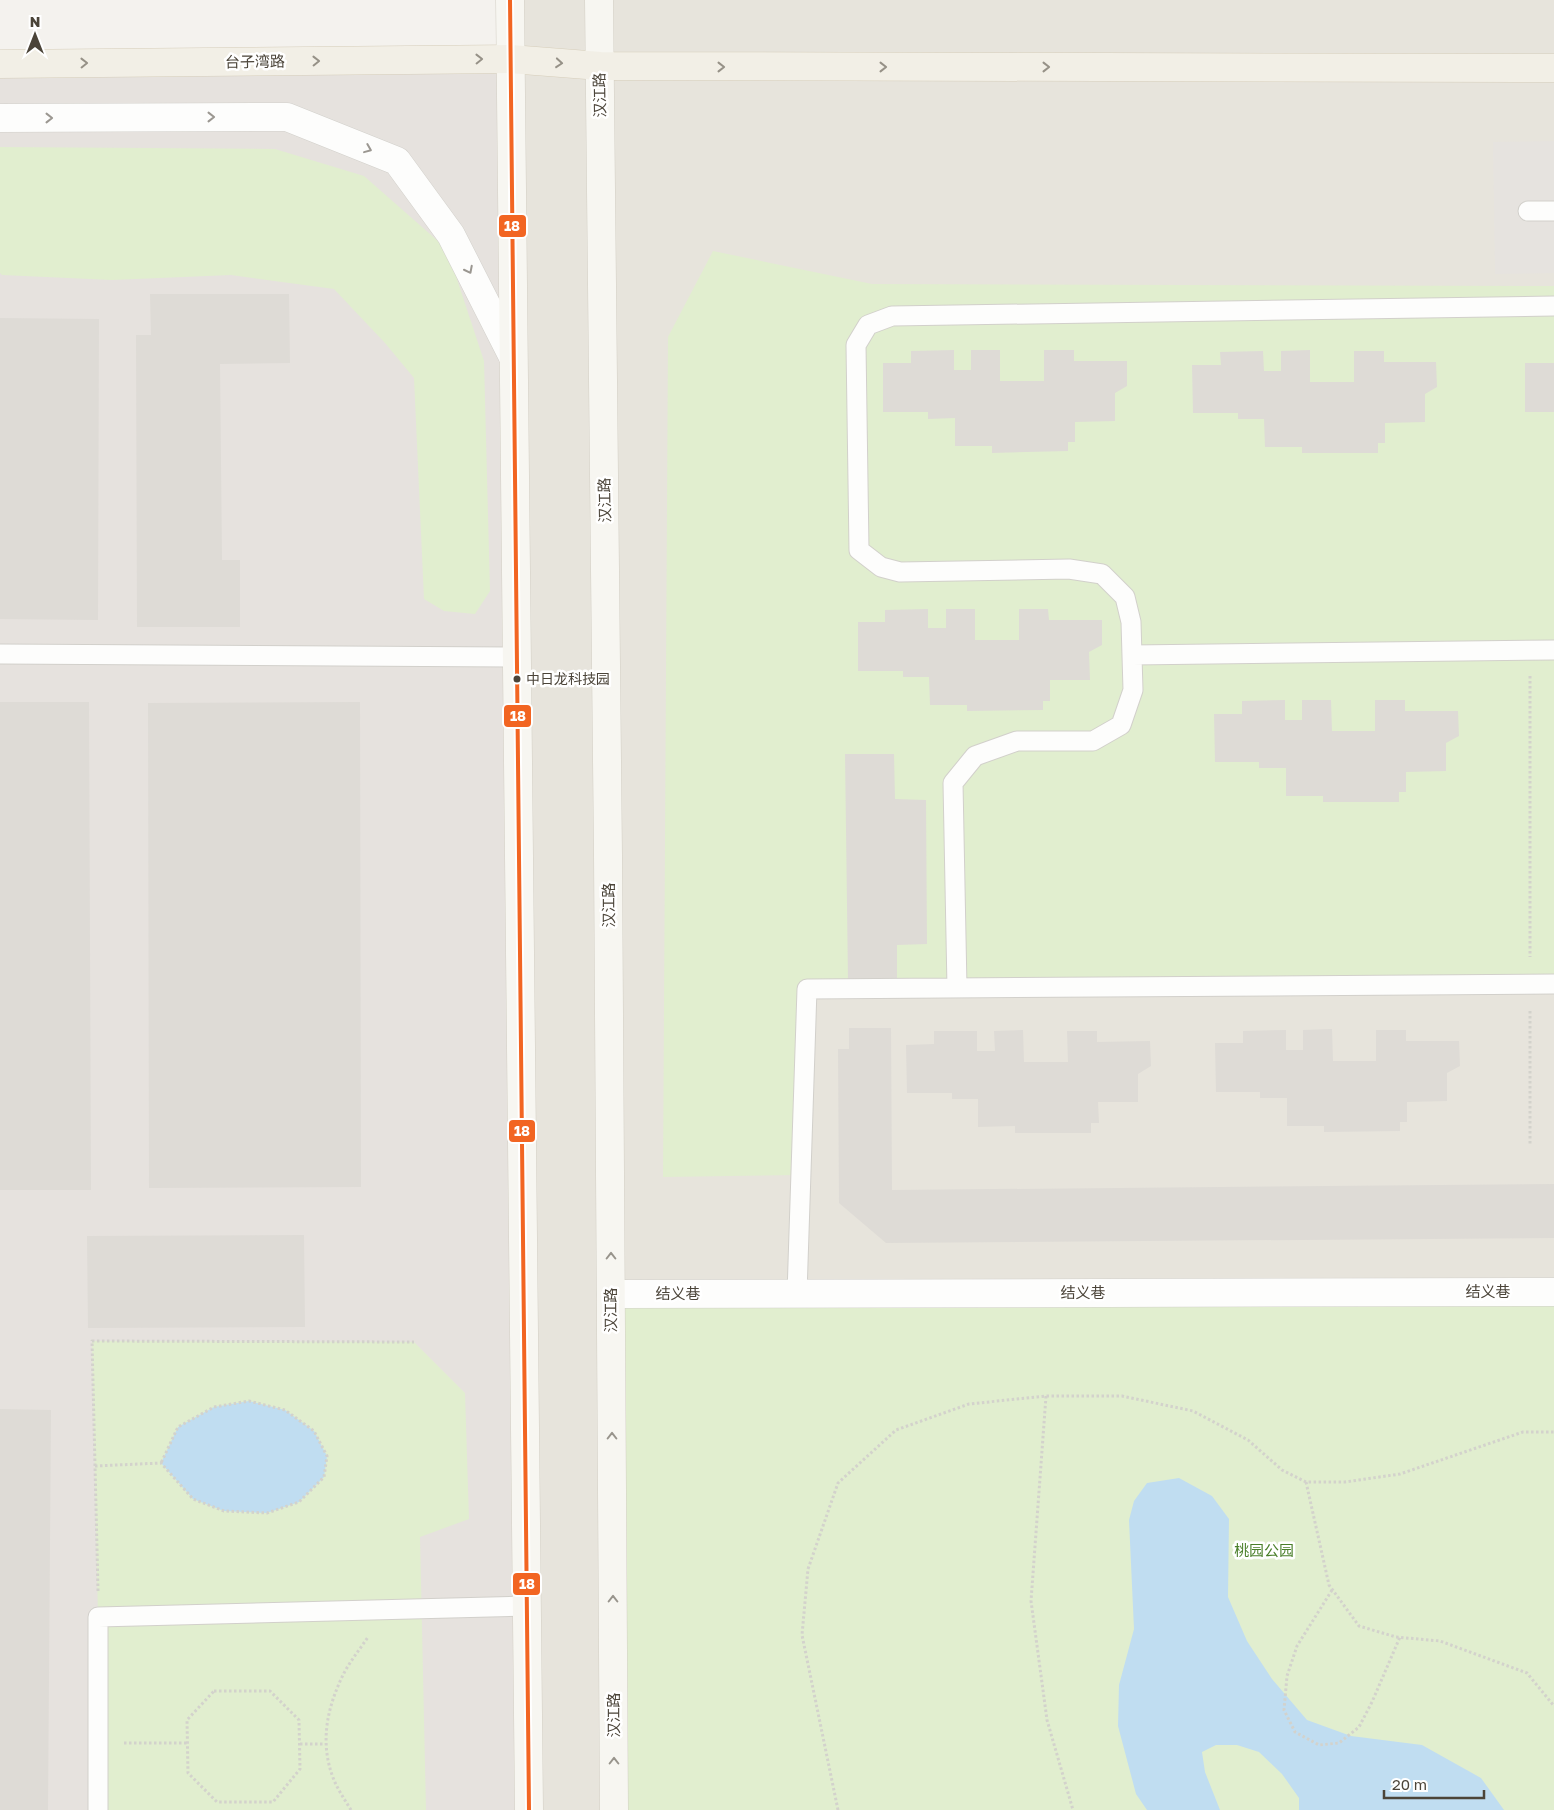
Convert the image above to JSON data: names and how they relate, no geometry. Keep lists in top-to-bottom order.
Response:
{
  "streets": {
    "main road": ["台子湾路", "汉江路"],
    "street": ["结义巷"]
  },
  "crossings": [
    ["台子湾路", "汉江路"],
    ["汉江路", "结义巷"]
  ],
  "one_way": ["台子湾路"],
  "parks": ["桃园公园"],
  "places": ["中日龙科技园"],
  "lines": ["transit line 18"],
  "scale_bar": "20 m",
  "north": "top"
}
